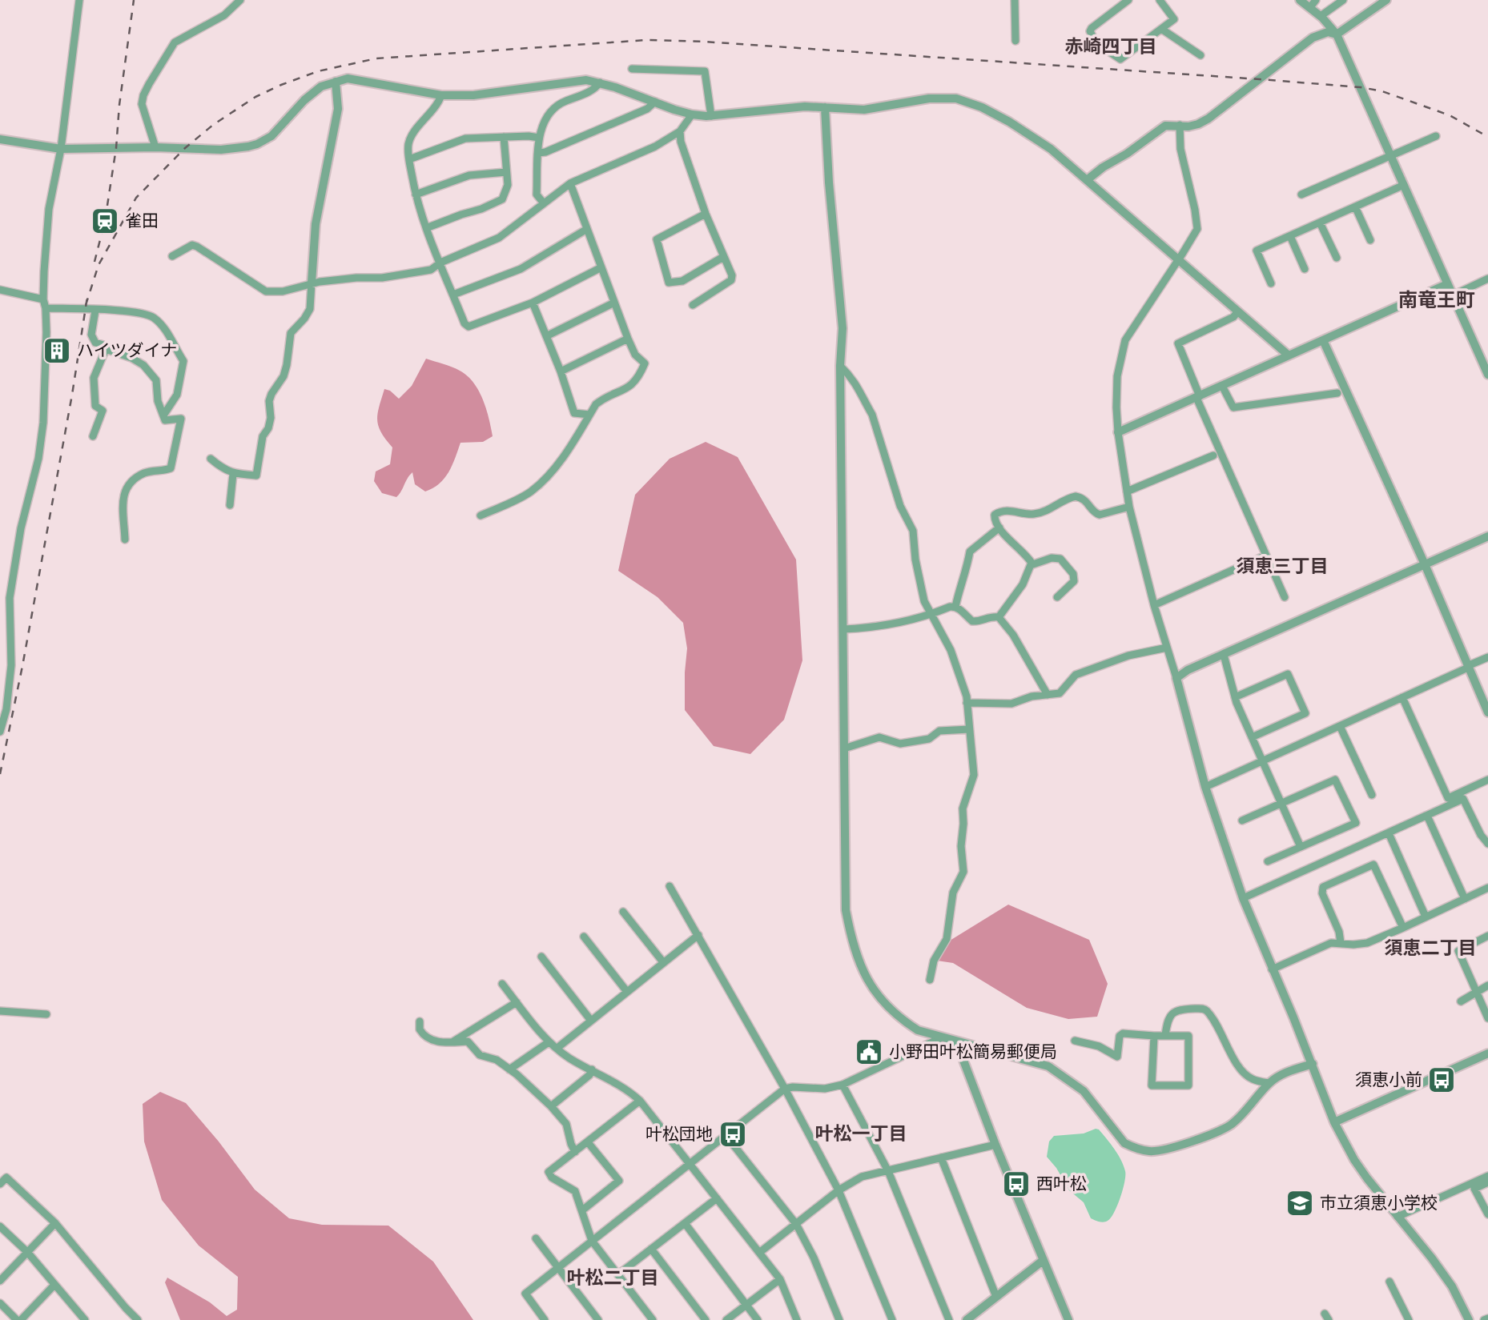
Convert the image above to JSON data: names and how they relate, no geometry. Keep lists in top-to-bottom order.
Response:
{
  "districts": [
    "赤崎四丁目",
    "南竜王町",
    "須恵三丁目",
    "須恵二丁目",
    "叶松一丁目",
    "叶松二丁目"
  ],
  "places": {
    "station": ["雀田"],
    "building": ["ハイツダイナ"],
    "public building": ["小野田叶松簡易郵便局"],
    "bus stop": ["須恵小前", "叶松団地", "西叶松"],
    "school or university": ["市立須恵小学校"]
  }
}
